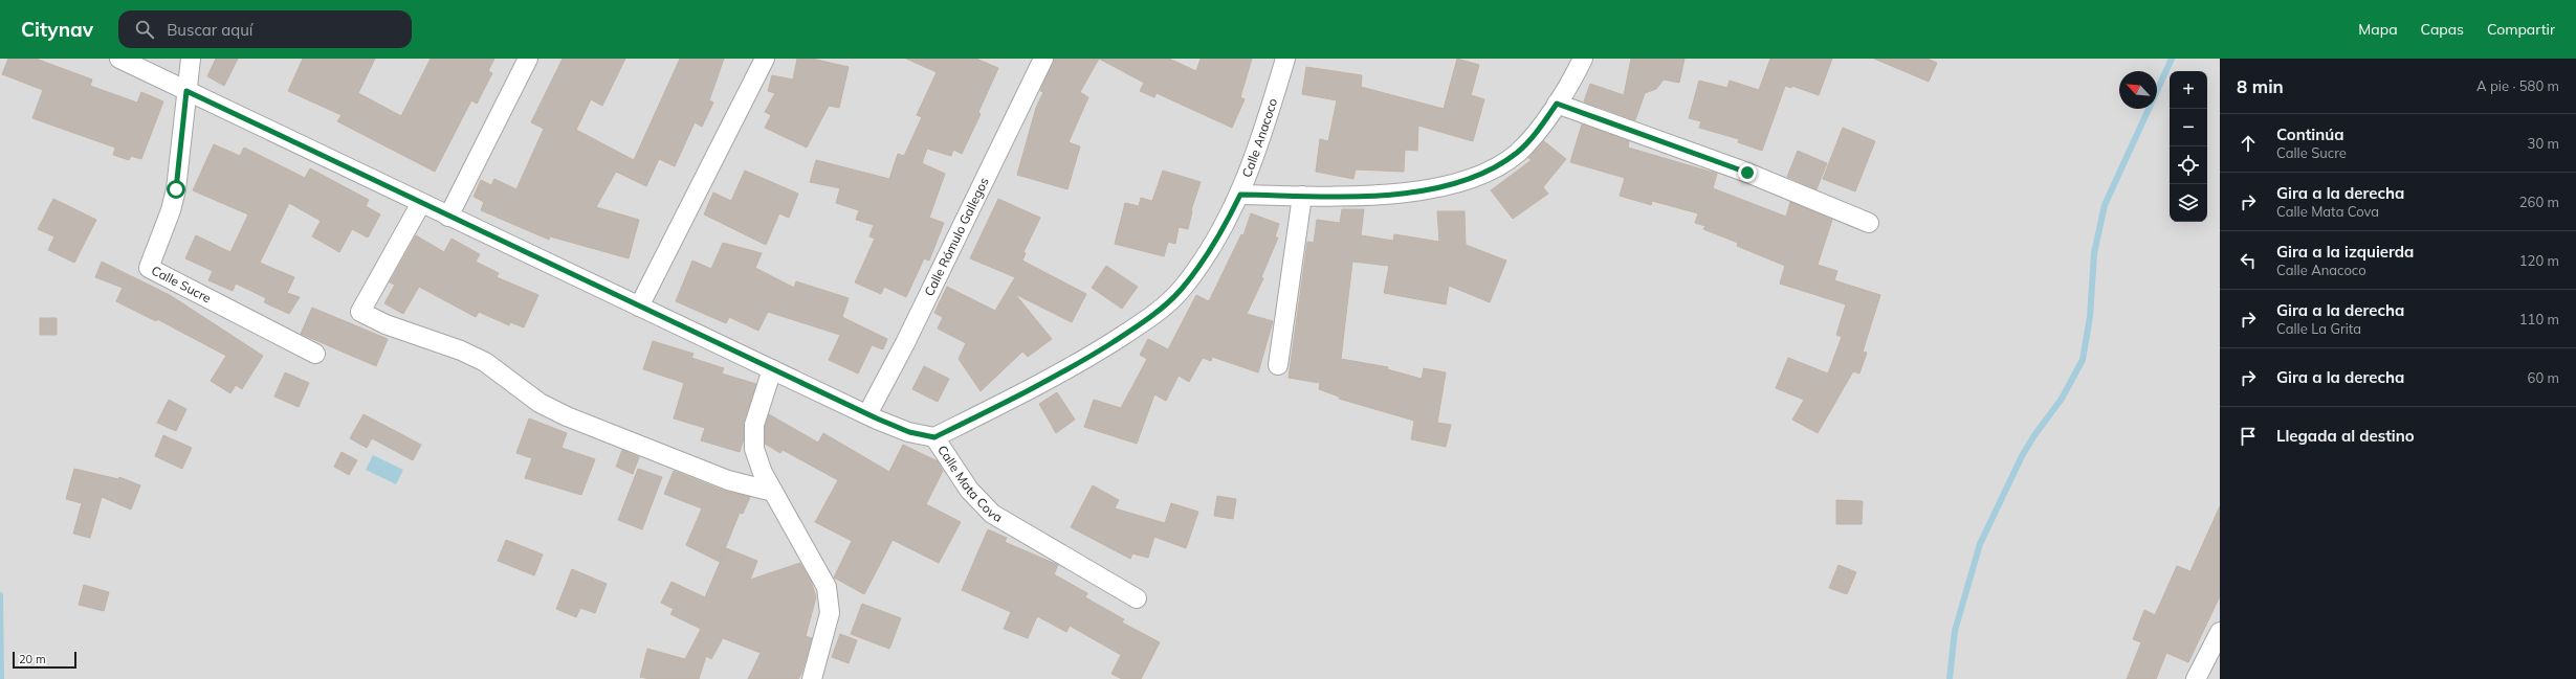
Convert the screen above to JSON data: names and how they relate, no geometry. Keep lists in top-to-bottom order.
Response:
{
  "streets": {
    "street": [
      "Calle Anacoco",
      "Calle Rómulo Gallegos",
      "Calle Sucre",
      "Calle Mata Cova"
    ]
  },
  "crossings": [
    ["Calle Anacoco", "Calle Mata Cova"],
    ["Calle Rómulo Gallegos", "Calle Mata Cova"],
    ["Calle Sucre", "Calle Mata Cova"]
  ],
  "scale_bar": "20 m",
  "north": "top left",
  "page": {
    "header": "Citynav",
    "search": "Buscar aquí",
    "nav": ["Mapa", "Capas", "Compartir"],
    "heading": ["8 min", "A pie · 580 m"],
    "map_buttons": ["+", "−"],
    "list": [
      ["Continúa", "Calle Sucre", "30 m"],
      ["Gira a la derecha", "Calle Mata Cova", "260 m"],
      ["Gira a la izquierda", "Calle Anacoco", "120 m"],
      ["Gira a la derecha", "Calle La Grita", "110 m"],
      ["Gira a la derecha", "60 m"],
      "Llegada al destino"
    ],
    "scale": "20 m"
  }
}
